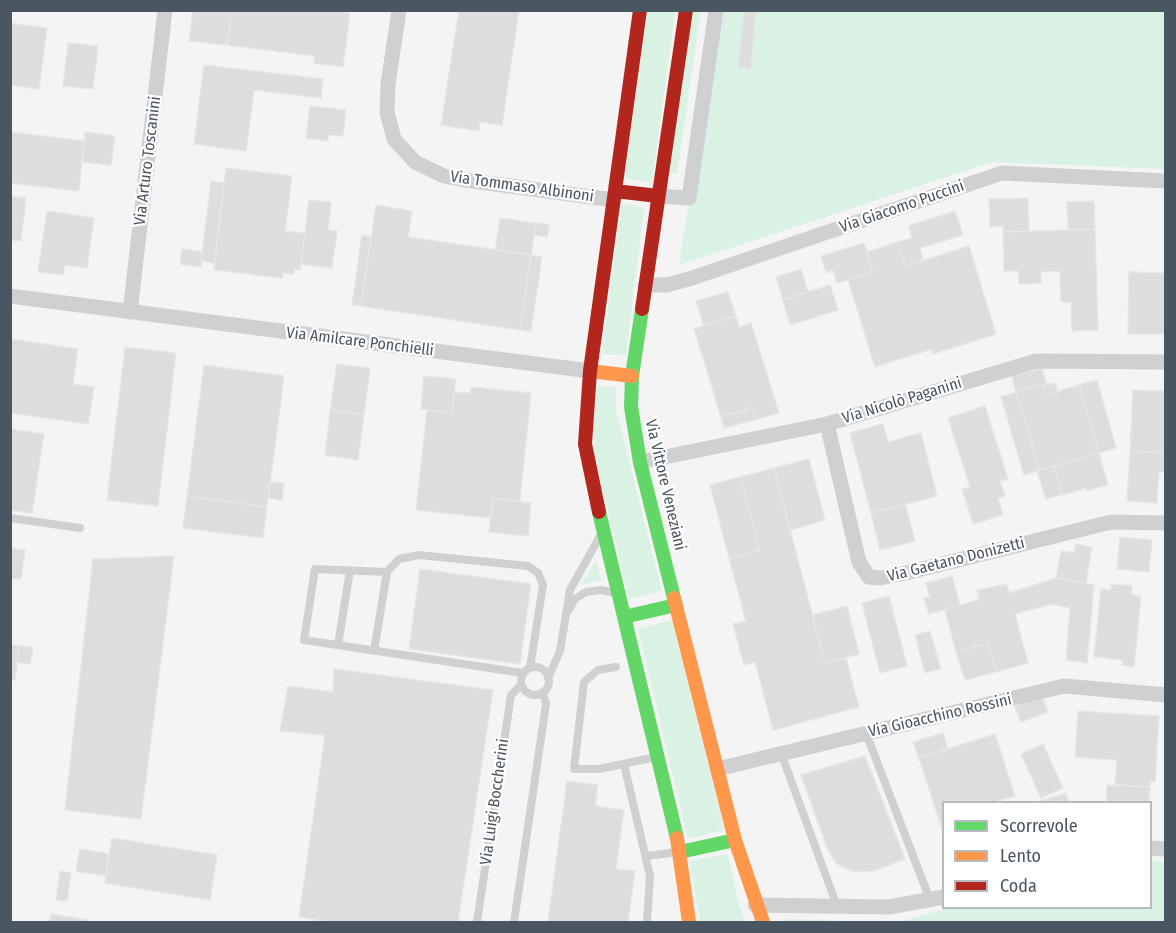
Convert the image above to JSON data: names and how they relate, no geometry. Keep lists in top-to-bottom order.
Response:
{
  "streets": {
    "main road": ["Via Vittore Veneziani"],
    "street": [
      "Via Arturo Toscanini",
      "Via Tommaso Albinoni",
      "Via Giacomo Puccini",
      "Via Amilcare Ponchielli",
      "Via Nicolò Paganini",
      "Via Gaetano Donizetti",
      "Via Gioacchino Rossini"
    ],
    "lane": ["Via Luigi Boccherini"]
  },
  "crossings": [
    ["Via Arturo Toscanini", "Via Amilcare Ponchielli"],
    ["Via Giacomo Puccini", "Via Vittore Veneziani"],
    ["Via Nicolò Paganini", "Via Vittore Veneziani"],
    ["Via Nicolò Paganini", "Via Gaetano Donizetti"],
    ["Via Vittore Veneziani", "Via Gioacchino Rossini"]
  ],
  "legend": ["Scorrevole", "Lento", "Coda"]
}
